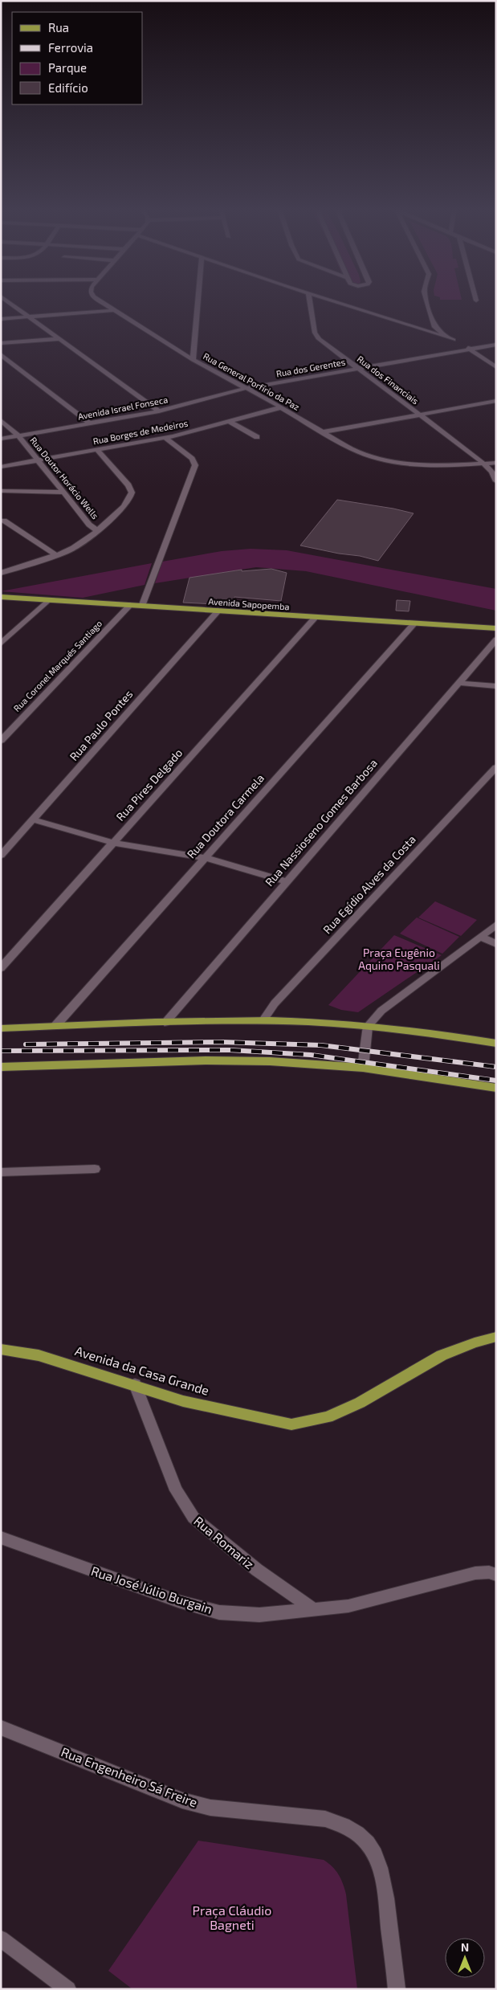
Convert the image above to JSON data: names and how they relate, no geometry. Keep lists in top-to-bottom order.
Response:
{
  "streets": {
    "main road": ["Avenida Sapopemba", "Avenida da Casa Grande"],
    "street": [
      "Rua dos Gerentes",
      "Rua dos Financiais",
      "Rua General Porfírio da Paz",
      "Avenida Israel Fonseca",
      "Rua Borges de Medeiros",
      "Rua Doutor Horácio Wells",
      "Rua Coronel Marqués Santiago",
      "Rua Paulo Pontes",
      "Rua Pires Delgado",
      "Rua Doutora Carmela",
      "Rua Nassioseno Gomes Barbosa",
      "Rua Egídio Alves da Costa",
      "Rua Romariz",
      "Rua José Júlio Burgain",
      "Rua Engenheiro Sá Freire"
    ]
  },
  "crossings": [
    ["Rua dos Gerentes", "Rua dos Financiais"],
    ["Rua dos Gerentes", "Rua General Porfírio da Paz"],
    ["Rua dos Gerentes", "Avenida Israel Fonseca"],
    ["Rua dos Financiais", "Rua General Porfírio da Paz"],
    ["Rua General Porfírio da Paz", "Avenida Israel Fonseca"],
    ["Rua General Porfírio da Paz", "Rua Borges de Medeiros"],
    ["Avenida Israel Fonseca", "Rua Doutor Horácio Wells"],
    ["Rua Borges de Medeiros", "Rua Doutor Horácio Wells"],
    ["Avenida Sapopemba", "Rua Coronel Marqués Santiago"],
    ["Avenida Sapopemba", "Rua Paulo Pontes"],
    ["Avenida Sapopemba", "Rua Pires Delgado"],
    ["Avenida Sapopemba", "Rua Doutora Carmela"],
    ["Avenida da Casa Grande", "Rua Romariz"],
    ["Rua Romariz", "Rua José Júlio Burgain"]
  ],
  "parks": ["Praça Eugênio Aquino Pasquali", "Praça Cláudio Bagneti"],
  "legend": [
    "Rua",
    "Ferrovia",
    "Parque",
    "Edifício"
  ],
  "north": "top"
}
